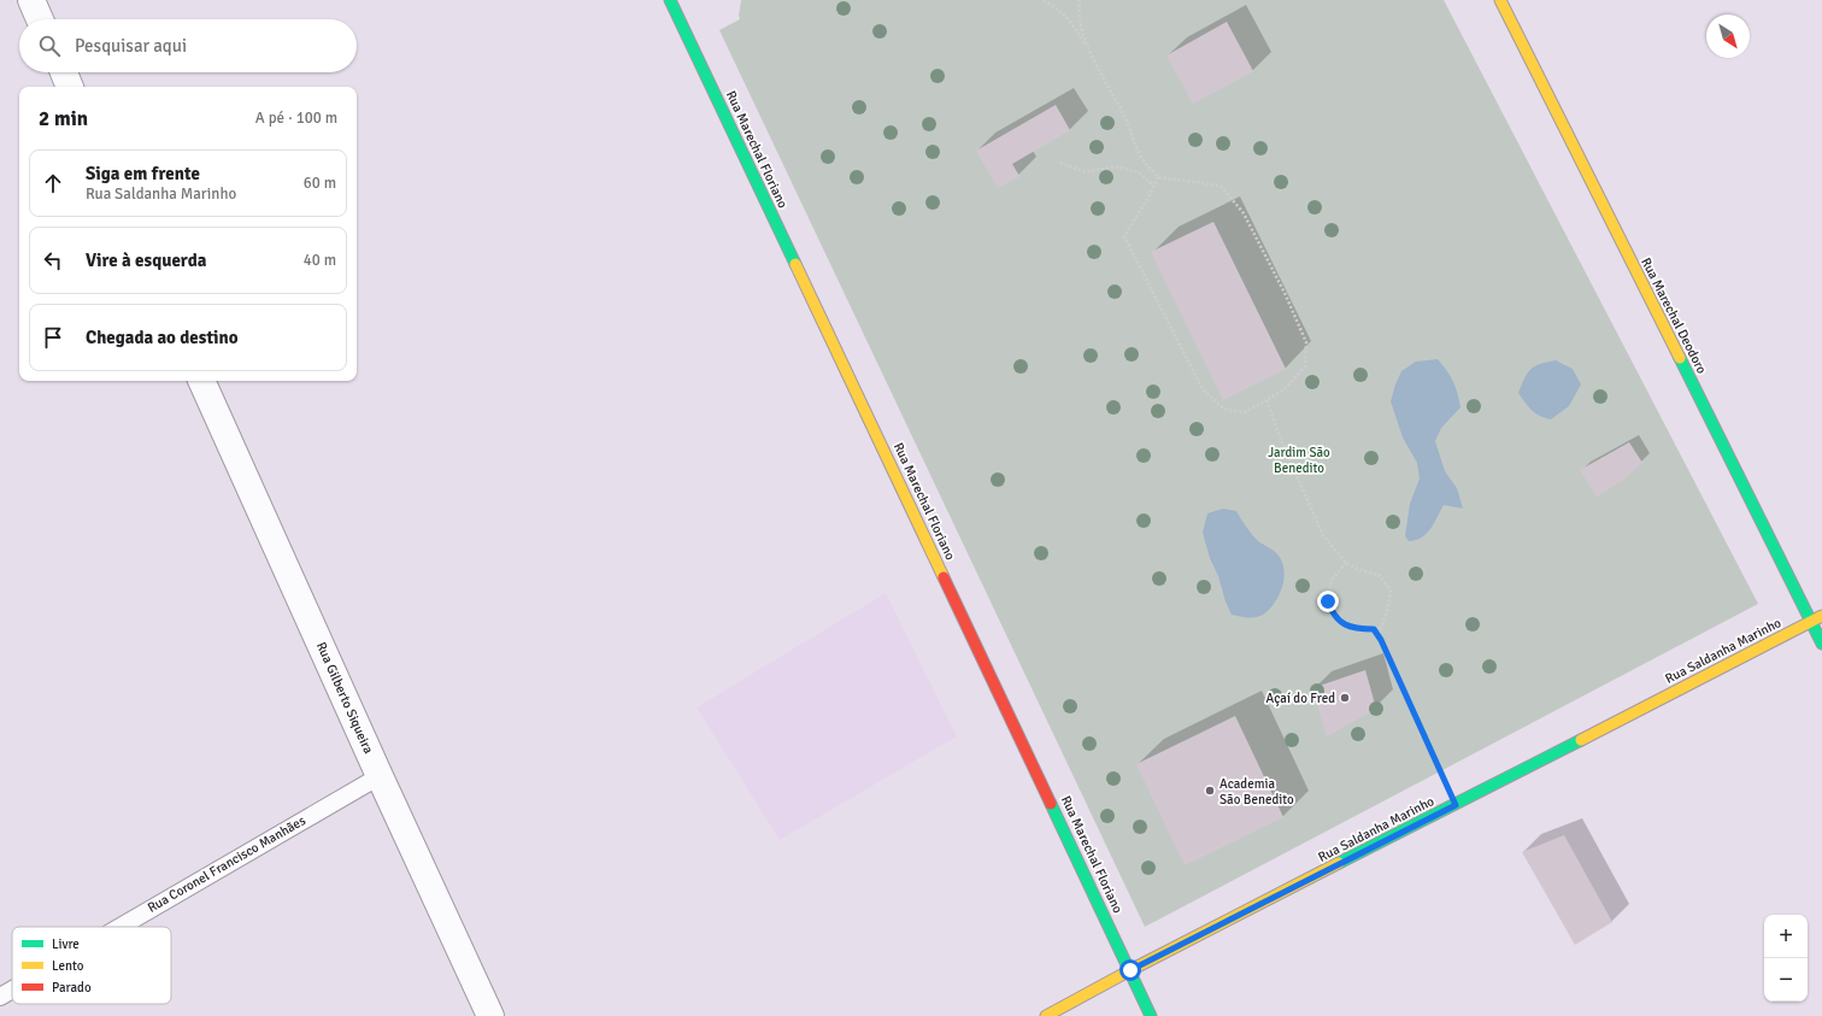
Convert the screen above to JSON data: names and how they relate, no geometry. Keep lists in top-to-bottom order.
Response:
{
  "streets": {
    "main road": ["Rua Marechal Floriano", "Rua Marechal Deodoro", "Rua Saldanha Marinho"],
    "street": ["Rua Gilberto Siqueira"],
    "lane": ["Rua Coronel Francisco Manhães"]
  },
  "crossings": [
    ["Rua Marechal Floriano", "Rua Saldanha Marinho"],
    ["Rua Marechal Deodoro", "Rua Saldanha Marinho"],
    ["Rua Gilberto Siqueira", "Rua Coronel Francisco Manhães"]
  ],
  "parks": ["Jardim São Benedito"],
  "places": ["Açaí do Fred", "Academia São Benedito"],
  "legend": ["Livre", "Lento", "Parado"],
  "north": "bottom right",
  "page": {
    "search": "Pesquisar aqui",
    "heading": ["2 min", "A pé · 100 m"],
    "list": [
      ["Siga em frente", "Rua Saldanha Marinho", "60 m"],
      ["Vire à esquerda", "40 m"],
      "Chegada ao destino"
    ],
    "map_buttons": ["+", "−"]
  }
}
